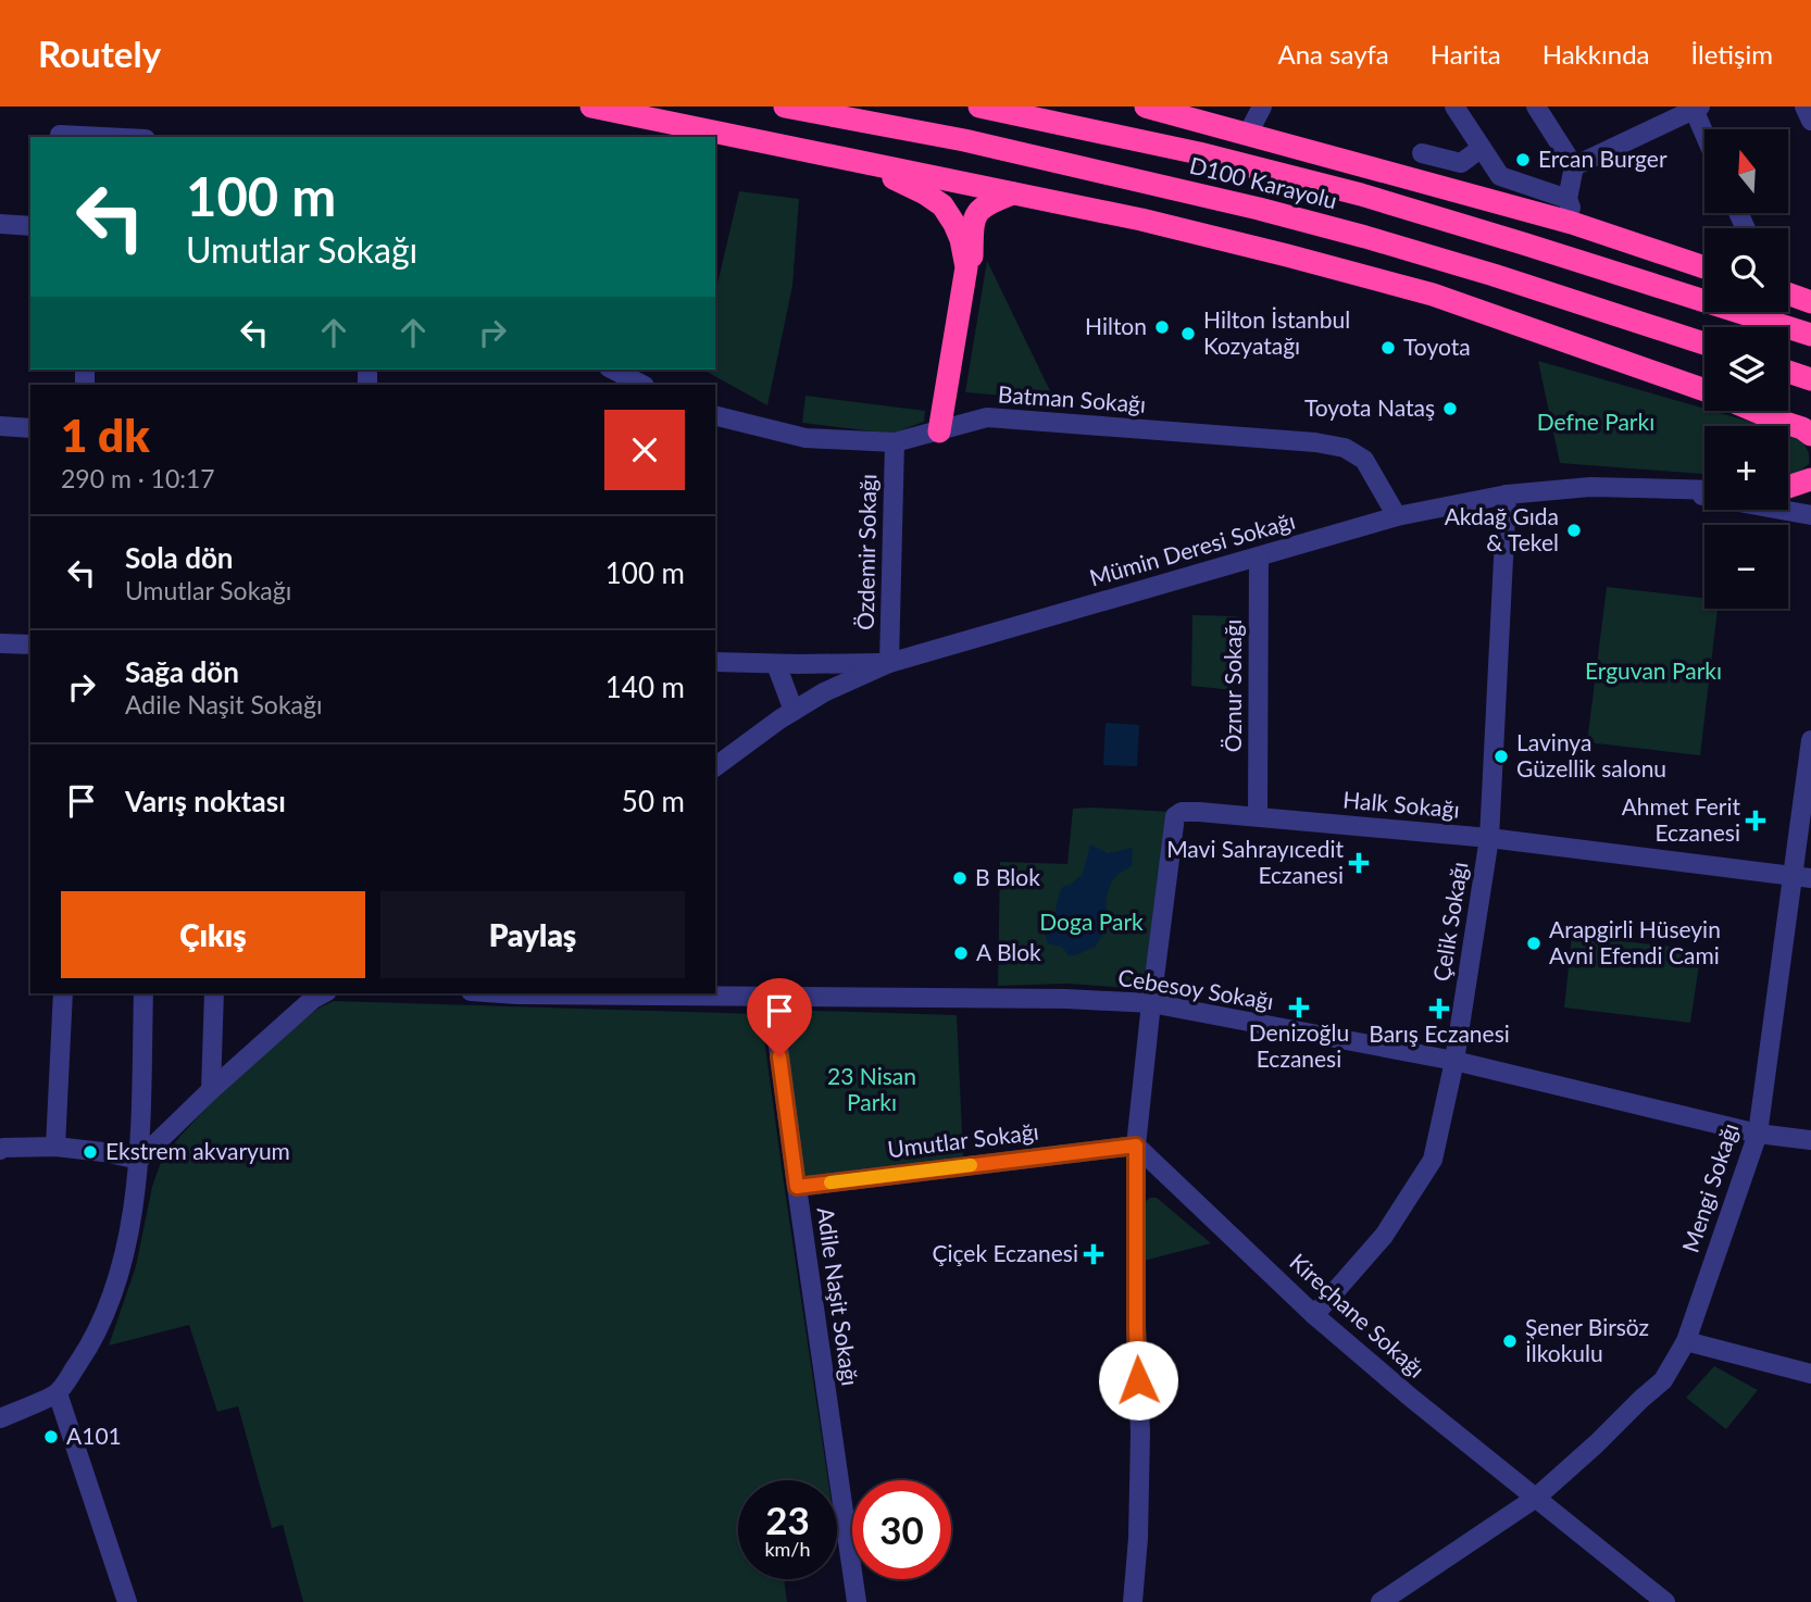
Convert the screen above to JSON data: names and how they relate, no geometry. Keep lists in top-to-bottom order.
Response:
{
  "streets": {
    "highway": ["D100 Karayolu"],
    "street": [
      "Batman Sokağı",
      "Mümin Deresi Sokağı",
      "Özdemir Sokağı",
      "Öznur Sokağı",
      "Halk Sokağı",
      "Çelik Sokağı",
      "Cebesoy Sokağı",
      "Umutlar Sokağı",
      "Mengi Sokağı",
      "Adile Naşit Sokağı",
      "Kireçhane Sokağı"
    ]
  },
  "crossings": [
    ["Batman Sokağı", "Mümin Deresi Sokağı"],
    ["Batman Sokağı", "Özdemir Sokağı"],
    ["Mümin Deresi Sokağı", "Özdemir Sokağı"],
    ["Mümin Deresi Sokağı", "Öznur Sokağı"],
    ["Mümin Deresi Sokağı", "Çelik Sokağı"],
    ["Öznur Sokağı", "Halk Sokağı"],
    ["Halk Sokağı", "Çelik Sokağı"],
    ["Halk Sokağı", "Cebesoy Sokağı"],
    ["Halk Sokağı", "Mengi Sokağı"],
    ["Çelik Sokağı", "Cebesoy Sokağı"],
    ["Çelik Sokağı", "Kireçhane Sokağı"],
    ["Cebesoy Sokağı", "Mengi Sokağı"],
    ["Cebesoy Sokağı", "Adile Naşit Sokağı"],
    ["Umutlar Sokağı", "Adile Naşit Sokağı"],
    ["Umutlar Sokağı", "Kireçhane Sokağı"],
    ["Mengi Sokağı", "Kireçhane Sokağı"]
  ],
  "parks": [
    "Defne Parkı",
    "Erguvan Parkı",
    "Doga Park",
    "23 Nisan Parkı"
  ],
  "places": {
    "other": [
      "Ercan Burger",
      "Hilton",
      "Hilton İstanbul Kozyatağı",
      "Toyota",
      "Toyota Nataş",
      "Akdağ Gıda & Tekel",
      "Lavinya Güzellik salonu",
      "B Blok",
      "Arapgirli Hüseyin Avni Efendi Cami",
      "A Blok",
      "Ekstrem akvaryum",
      "Şener Birsöz İlkokulu",
      "A101"
    ],
    "health": [
      "Ahmet Ferit Eczanesi",
      "Mavi Sahrayıcedit Eczanesi",
      "Denizoğlu Eczanesi",
      "Barış Eczanesi",
      "Çiçek Eczanesi"
    ]
  },
  "north": "top",
  "page": {
    "header": "Routely",
    "nav": [
      "Ana sayfa",
      "Harita",
      "Hakkında",
      "İletişim"
    ],
    "map_buttons": ["+", "−"],
    "turn": ["100 m", "Umutlar Sokağı"],
    "heading": ["1 dk", "290 m · 10:17"],
    "list": [
      {
        "name": "Sola dön",
        "note": "Umutlar Sokağı",
        "value": "100 m"
      },
      {
        "name": "Sağa dön",
        "note": "Adile Naşit Sokağı",
        "value": "140 m"
      },
      {
        "name": "Varış noktası",
        "value": "50 m"
      }
    ],
    "buttons": ["Çıkış", "Paylaş"],
    "speed": "23 km/h",
    "limit": "30"
  }
}
